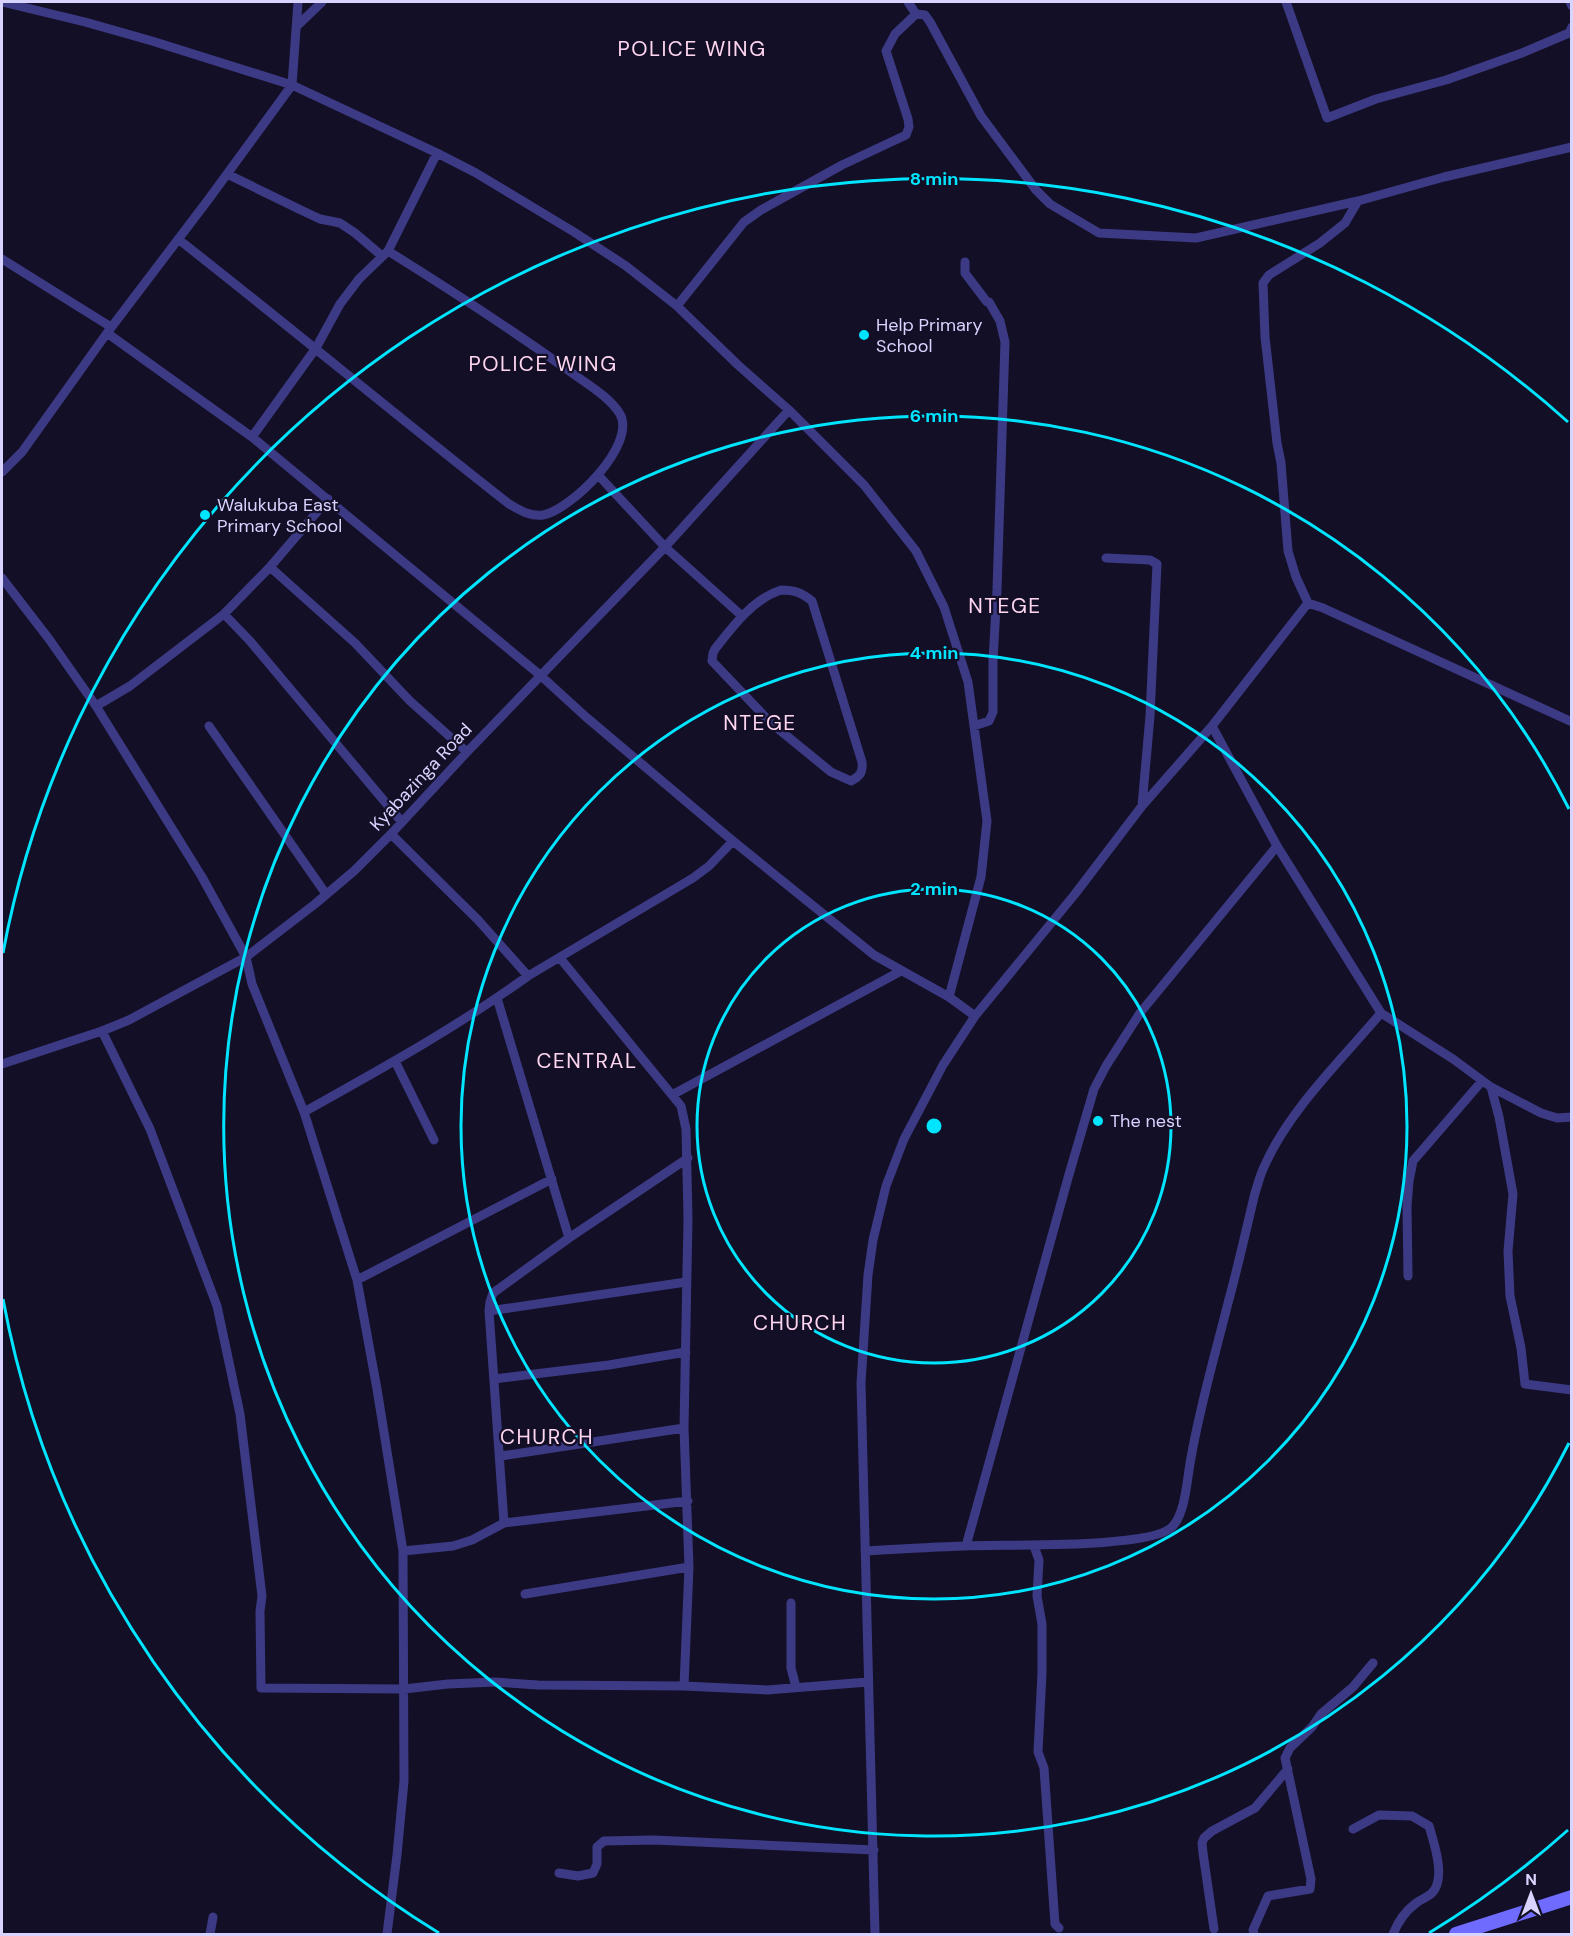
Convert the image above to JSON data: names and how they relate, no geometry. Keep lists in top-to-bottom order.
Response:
{
  "streets": {
    "street": ["Kyabazinga Road"]
  },
  "districts": [
    "POLICE WING",
    "POLICE WING",
    "NTEGE",
    "NTEGE",
    "CENTRAL",
    "CHURCH",
    "CHURCH"
  ],
  "places": ["Help Primary School", "Walukuba East Primary School", "The nest"],
  "north": "top",
  "rings": [
    "8 min",
    "6 min",
    "4 min",
    "2 min"
  ]
}
